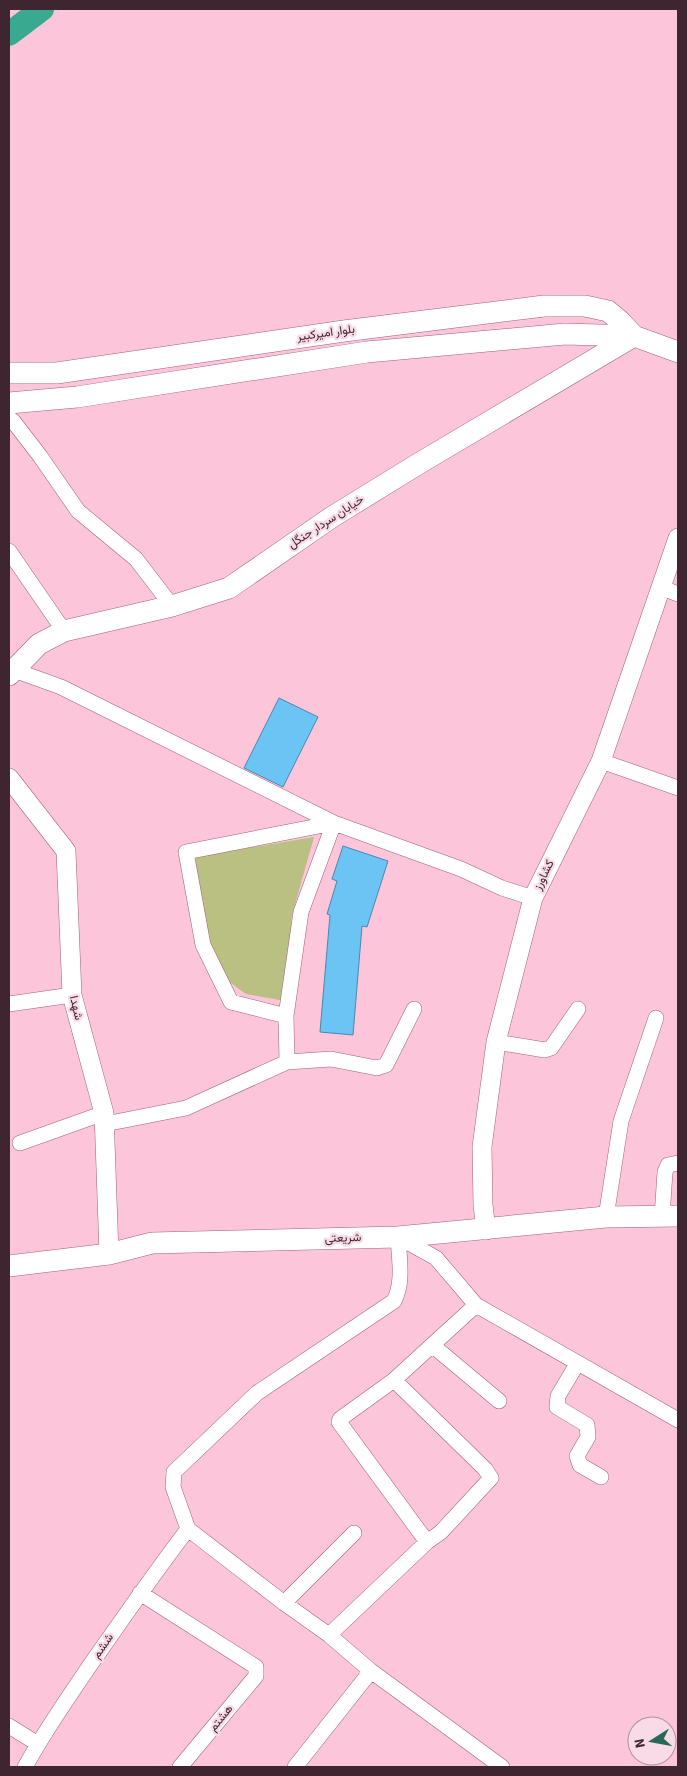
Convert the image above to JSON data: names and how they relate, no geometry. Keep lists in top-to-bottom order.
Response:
{
  "streets": {
    "main road": ["بلوار امیرکبیر", "خیابان سردار جنگل", "شریعتی"],
    "street": [
      "کشاورز",
      "شهدا",
      "ششم",
      "هشتم"
    ]
  },
  "crossings": [
    ["بلوار امیرکبیر", "خیابان سردار جنگل"],
    ["کشاورز", "شریعتی"],
    ["شهدا", "شریعتی"],
    ["ششم", "هشتم"]
  ],
  "north": "left"
}
